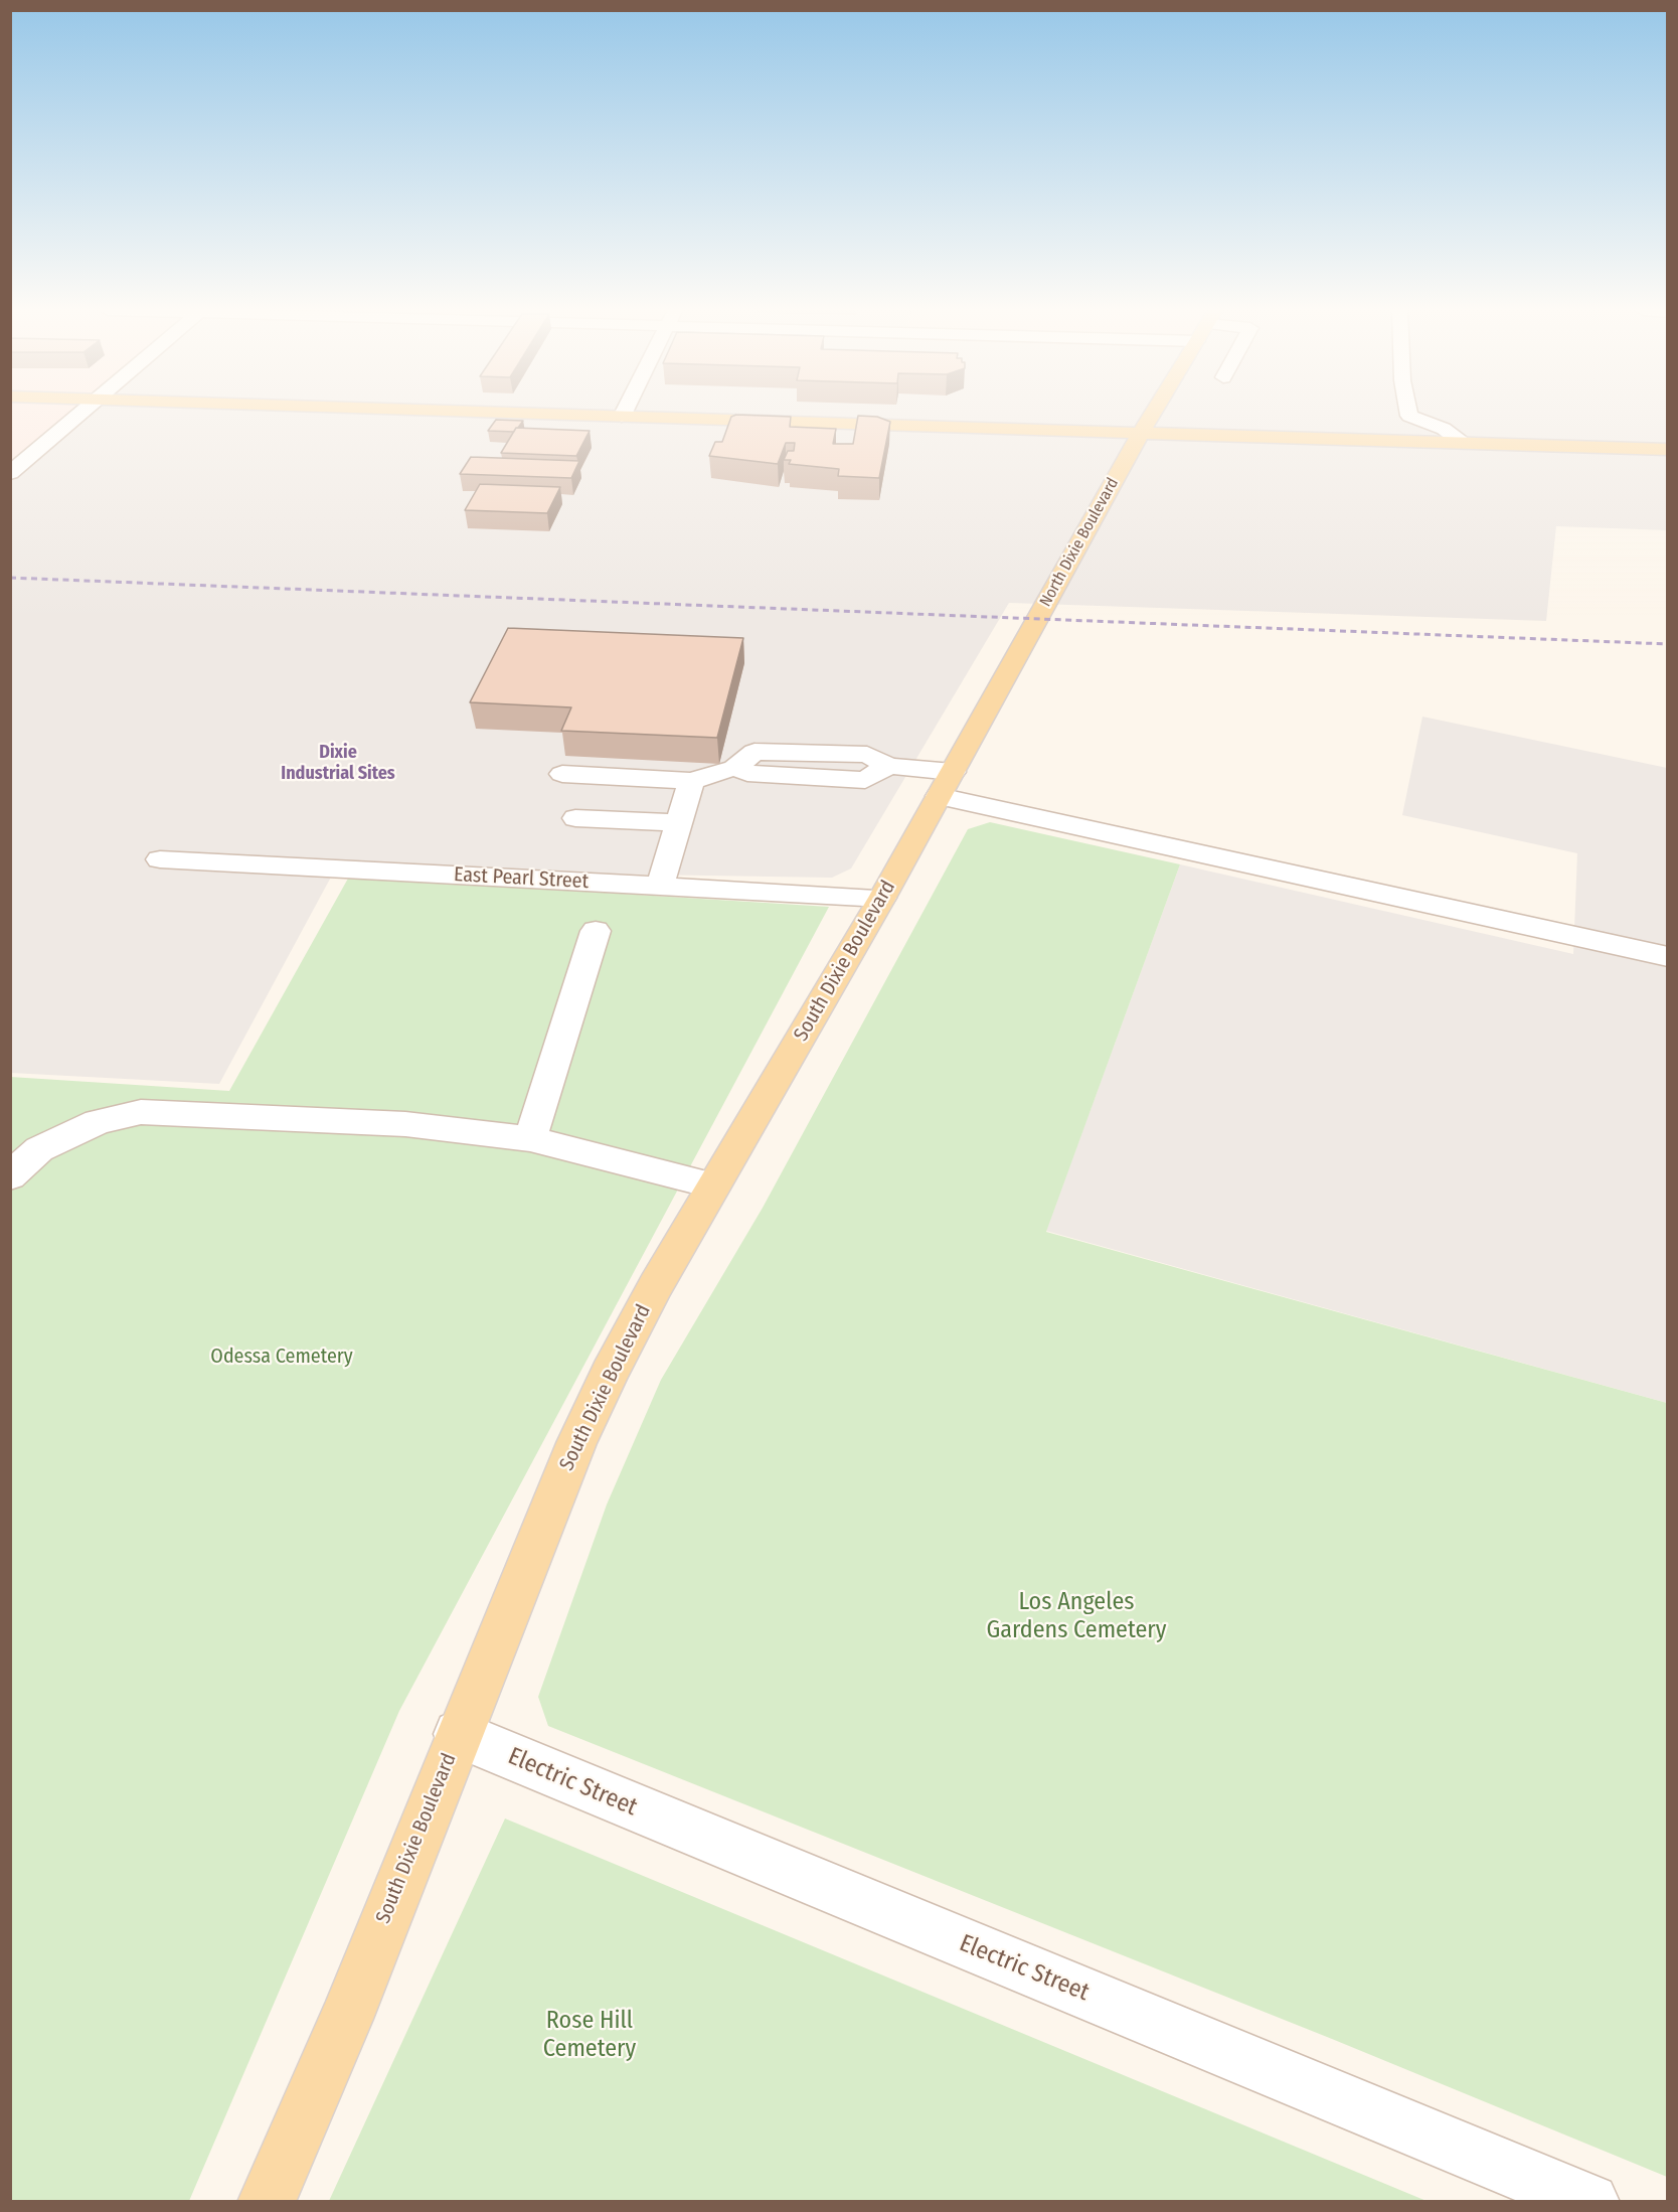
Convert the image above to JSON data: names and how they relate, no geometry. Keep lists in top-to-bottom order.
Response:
{
  "streets": {
    "main road": ["North Dixie Boulevard", "South Dixie Boulevard"],
    "street": ["East Pearl Street", "Electric Street"]
  },
  "crossings": [
    ["North Dixie Boulevard", "South Dixie Boulevard"],
    ["East Pearl Street", "South Dixie Boulevard"],
    ["South Dixie Boulevard", "Electric Street"]
  ],
  "districts": ["Dixie Industrial Sites"],
  "parks": ["Odessa Cemetery", "Los Angeles Gardens Cemetery", "Rose Hill Cemetery"]
}
